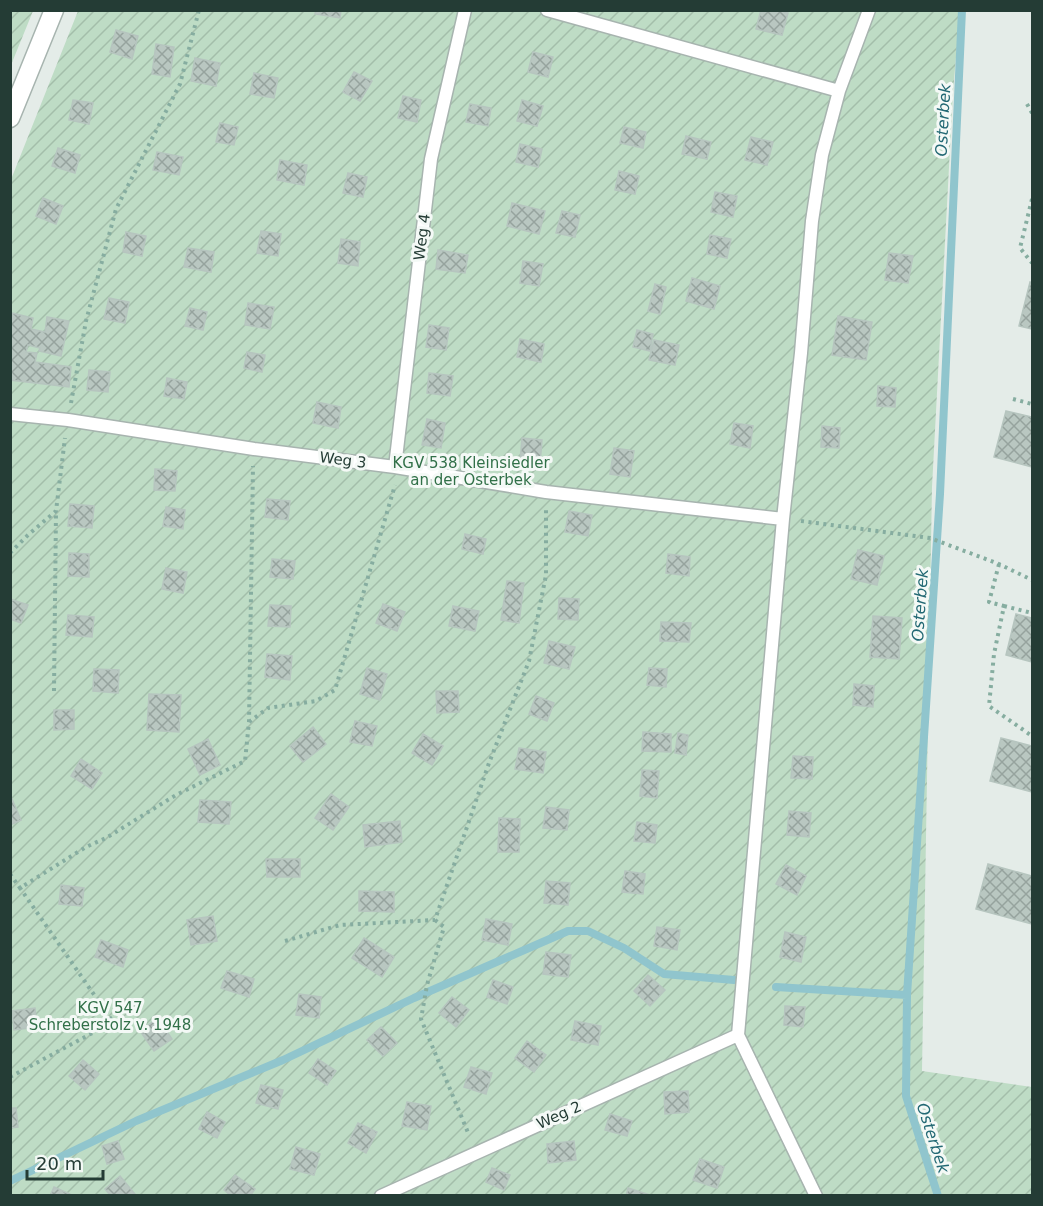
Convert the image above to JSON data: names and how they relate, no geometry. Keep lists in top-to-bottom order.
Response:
{
  "streets": {
    "lane": ["Weg 4", "Weg 3", "Weg 2"]
  },
  "crossings": [
    ["Weg 4", "Weg 3"]
  ],
  "water": ["Osterbek"],
  "parks": ["KGV 538 Kleinsiedler an der Osterbek", "KGV 547 Schreberstolz v. 1948"],
  "scale_bar": "20 m"
}
